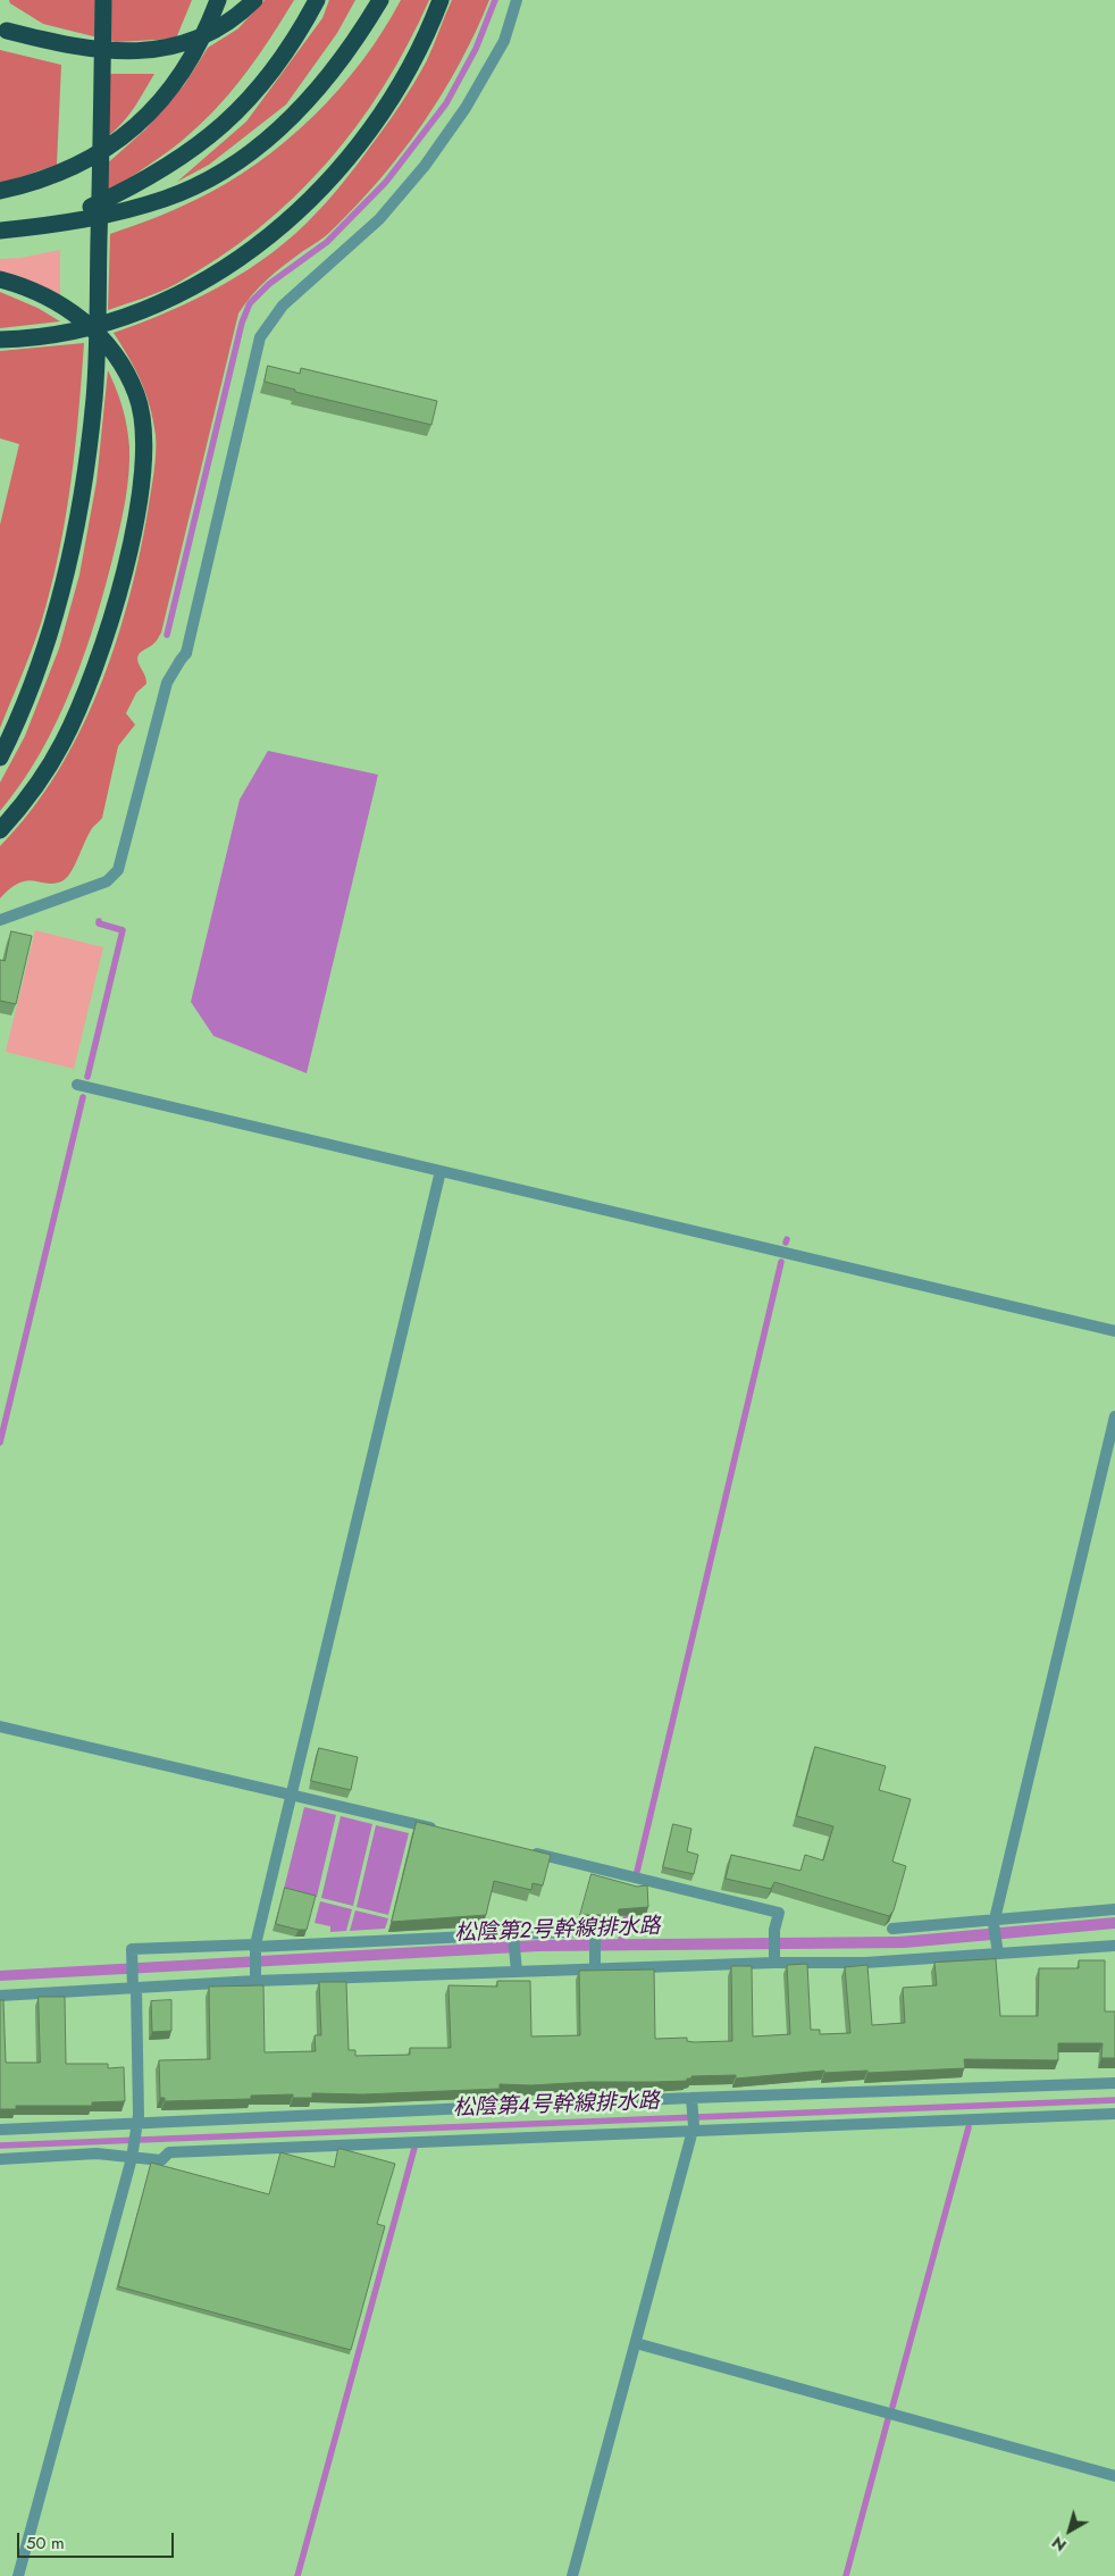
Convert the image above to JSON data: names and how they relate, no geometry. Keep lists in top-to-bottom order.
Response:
{
  "water": ["松陰第2号幹線排水路", "松陰第4号幹線排水路"],
  "scale_bar": "50 m",
  "north": "bottom left"
}
